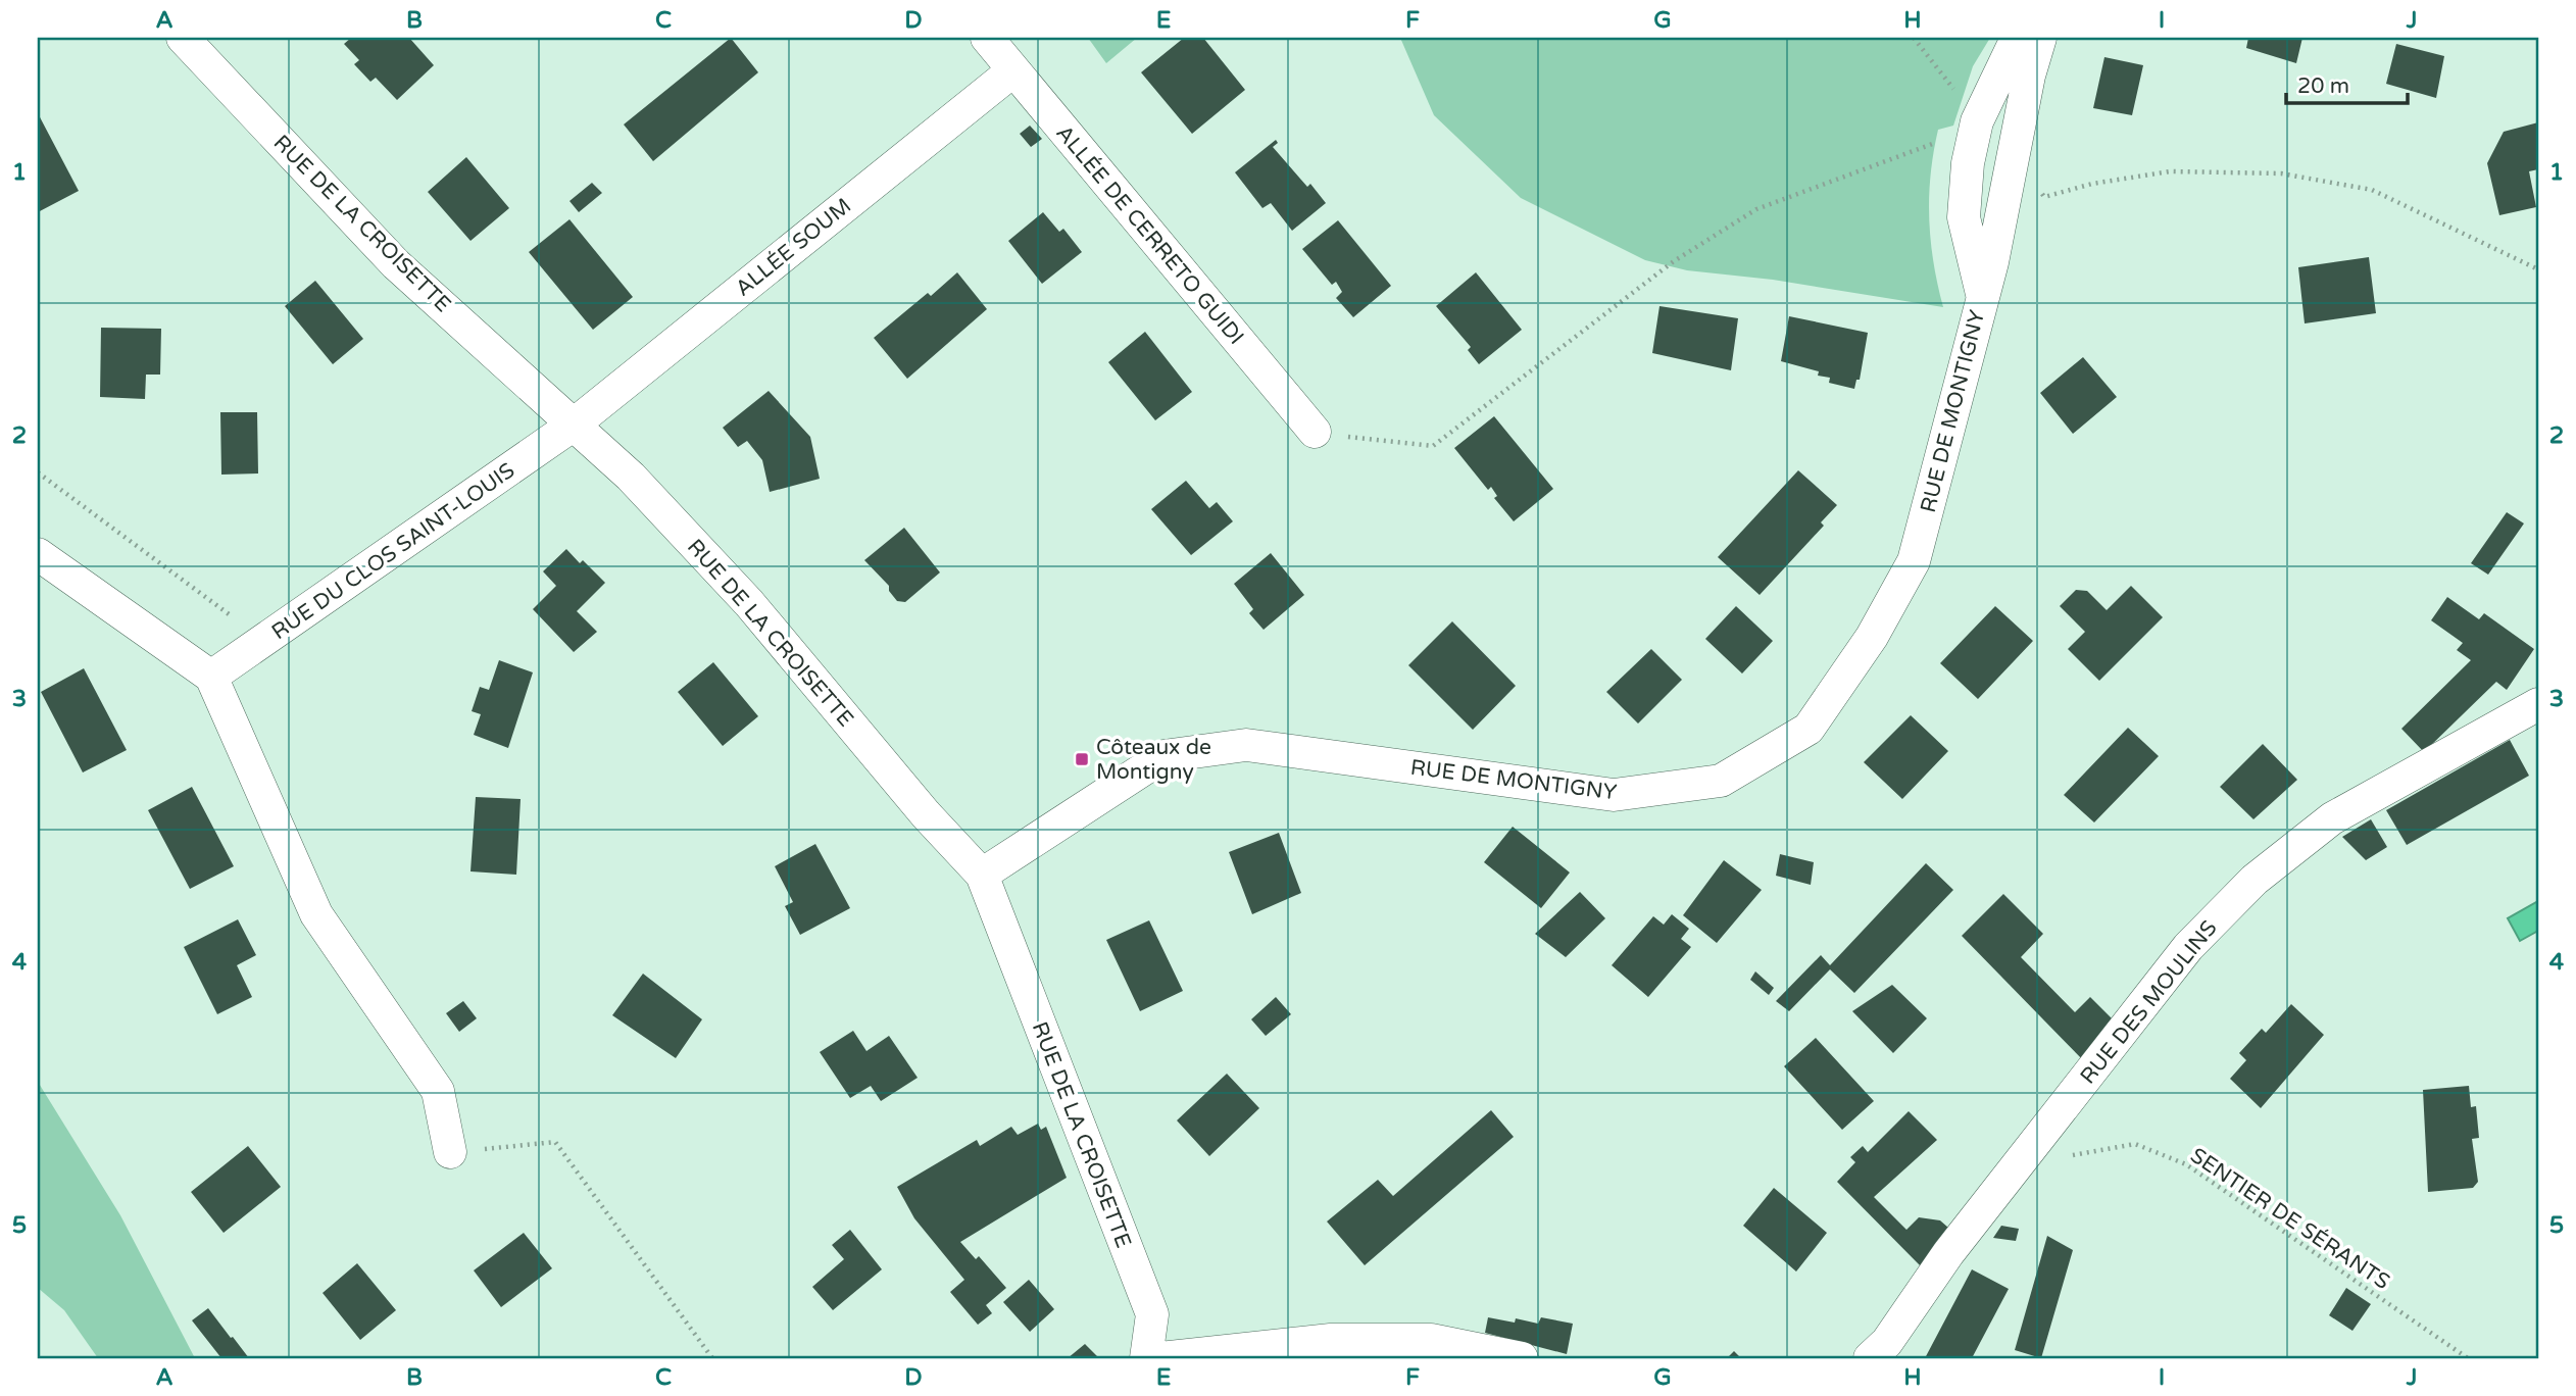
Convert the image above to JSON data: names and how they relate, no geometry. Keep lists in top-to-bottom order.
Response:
{
  "streets": {
    "street": [
      "RUE DE LA CROISETTE",
      "ALLÉE DE CERRETO GUIDI",
      "ALLÉE SOUM",
      "RUE DE MONTIGNY",
      "RUE DU CLOS SAINT-LOUIS",
      "RUE DES MOULINS"
    ],
    "path": ["SENTIER DE SÉRANTS"]
  },
  "crossings": [
    ["RUE DE LA CROISETTE", "ALLÉE SOUM"],
    ["RUE DE LA CROISETTE", "RUE DE MONTIGNY"],
    ["RUE DE LA CROISETTE", "RUE DU CLOS SAINT-LOUIS"],
    ["ALLÉE DE CERRETO GUIDI", "ALLÉE SOUM"],
    ["ALLÉE SOUM", "RUE DU CLOS SAINT-LOUIS"]
  ],
  "places": {
    "transit": ["Côteaux de Montigny"]
  },
  "scale_bar": "20 m",
  "grid": {
    "columns": [
      "A",
      "B",
      "C",
      "D",
      "E",
      "F",
      "G",
      "H",
      "I",
      "J"
    ],
    "rows": [
      "1",
      "2",
      "3",
      "4",
      "5"
    ]
  }
}
